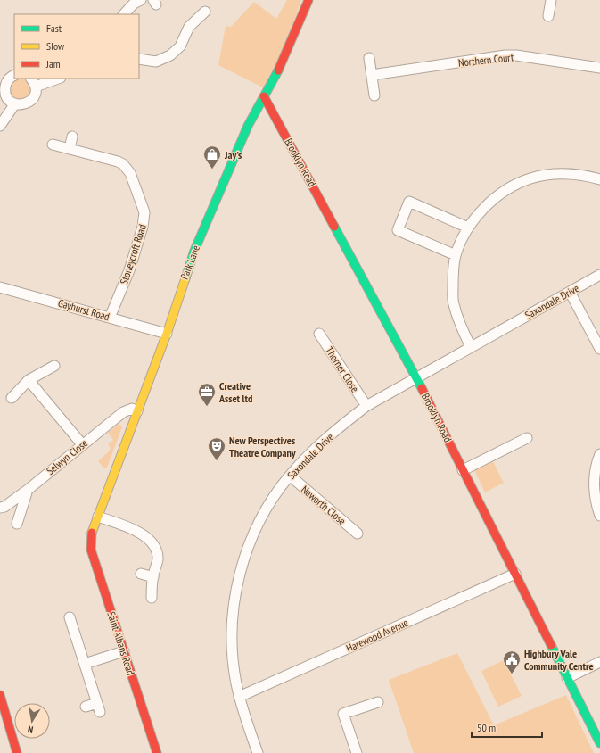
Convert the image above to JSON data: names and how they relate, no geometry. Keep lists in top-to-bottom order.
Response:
{
  "streets": {
    "street": [
      "Northern Court",
      "Brooklyn Road",
      "Stoneycroft Road",
      "Park Lane",
      "Saxondale Drive",
      "Gayhurst Road",
      "Thorner Close",
      "Selwyn Close",
      "Naworth Close",
      "Harewood Avenue",
      "Saint Albans Road"
    ]
  },
  "crossings": [
    ["Brooklyn Road", "Park Lane"],
    ["Brooklyn Road", "Saxondale Drive"],
    ["Brooklyn Road", "Harewood Avenue"],
    ["Stoneycroft Road", "Gayhurst Road"],
    ["Park Lane", "Gayhurst Road"],
    ["Park Lane", "Selwyn Close"],
    ["Park Lane", "Saint Albans Road"],
    ["Saxondale Drive", "Thorner Close"],
    ["Saxondale Drive", "Naworth Close"],
    ["Saxondale Drive", "Harewood Avenue"]
  ],
  "places": {
    "shop": ["Jay's"],
    "office": ["Creative Asset ltd"],
    "theatre": ["New Perspectives Theatre Company"],
    "public building": ["Highbury Vale Community Centre"]
  },
  "legend": ["Fast", "Slow", "Jam"],
  "scale_bar": "50 m",
  "north": "bottom"
}
